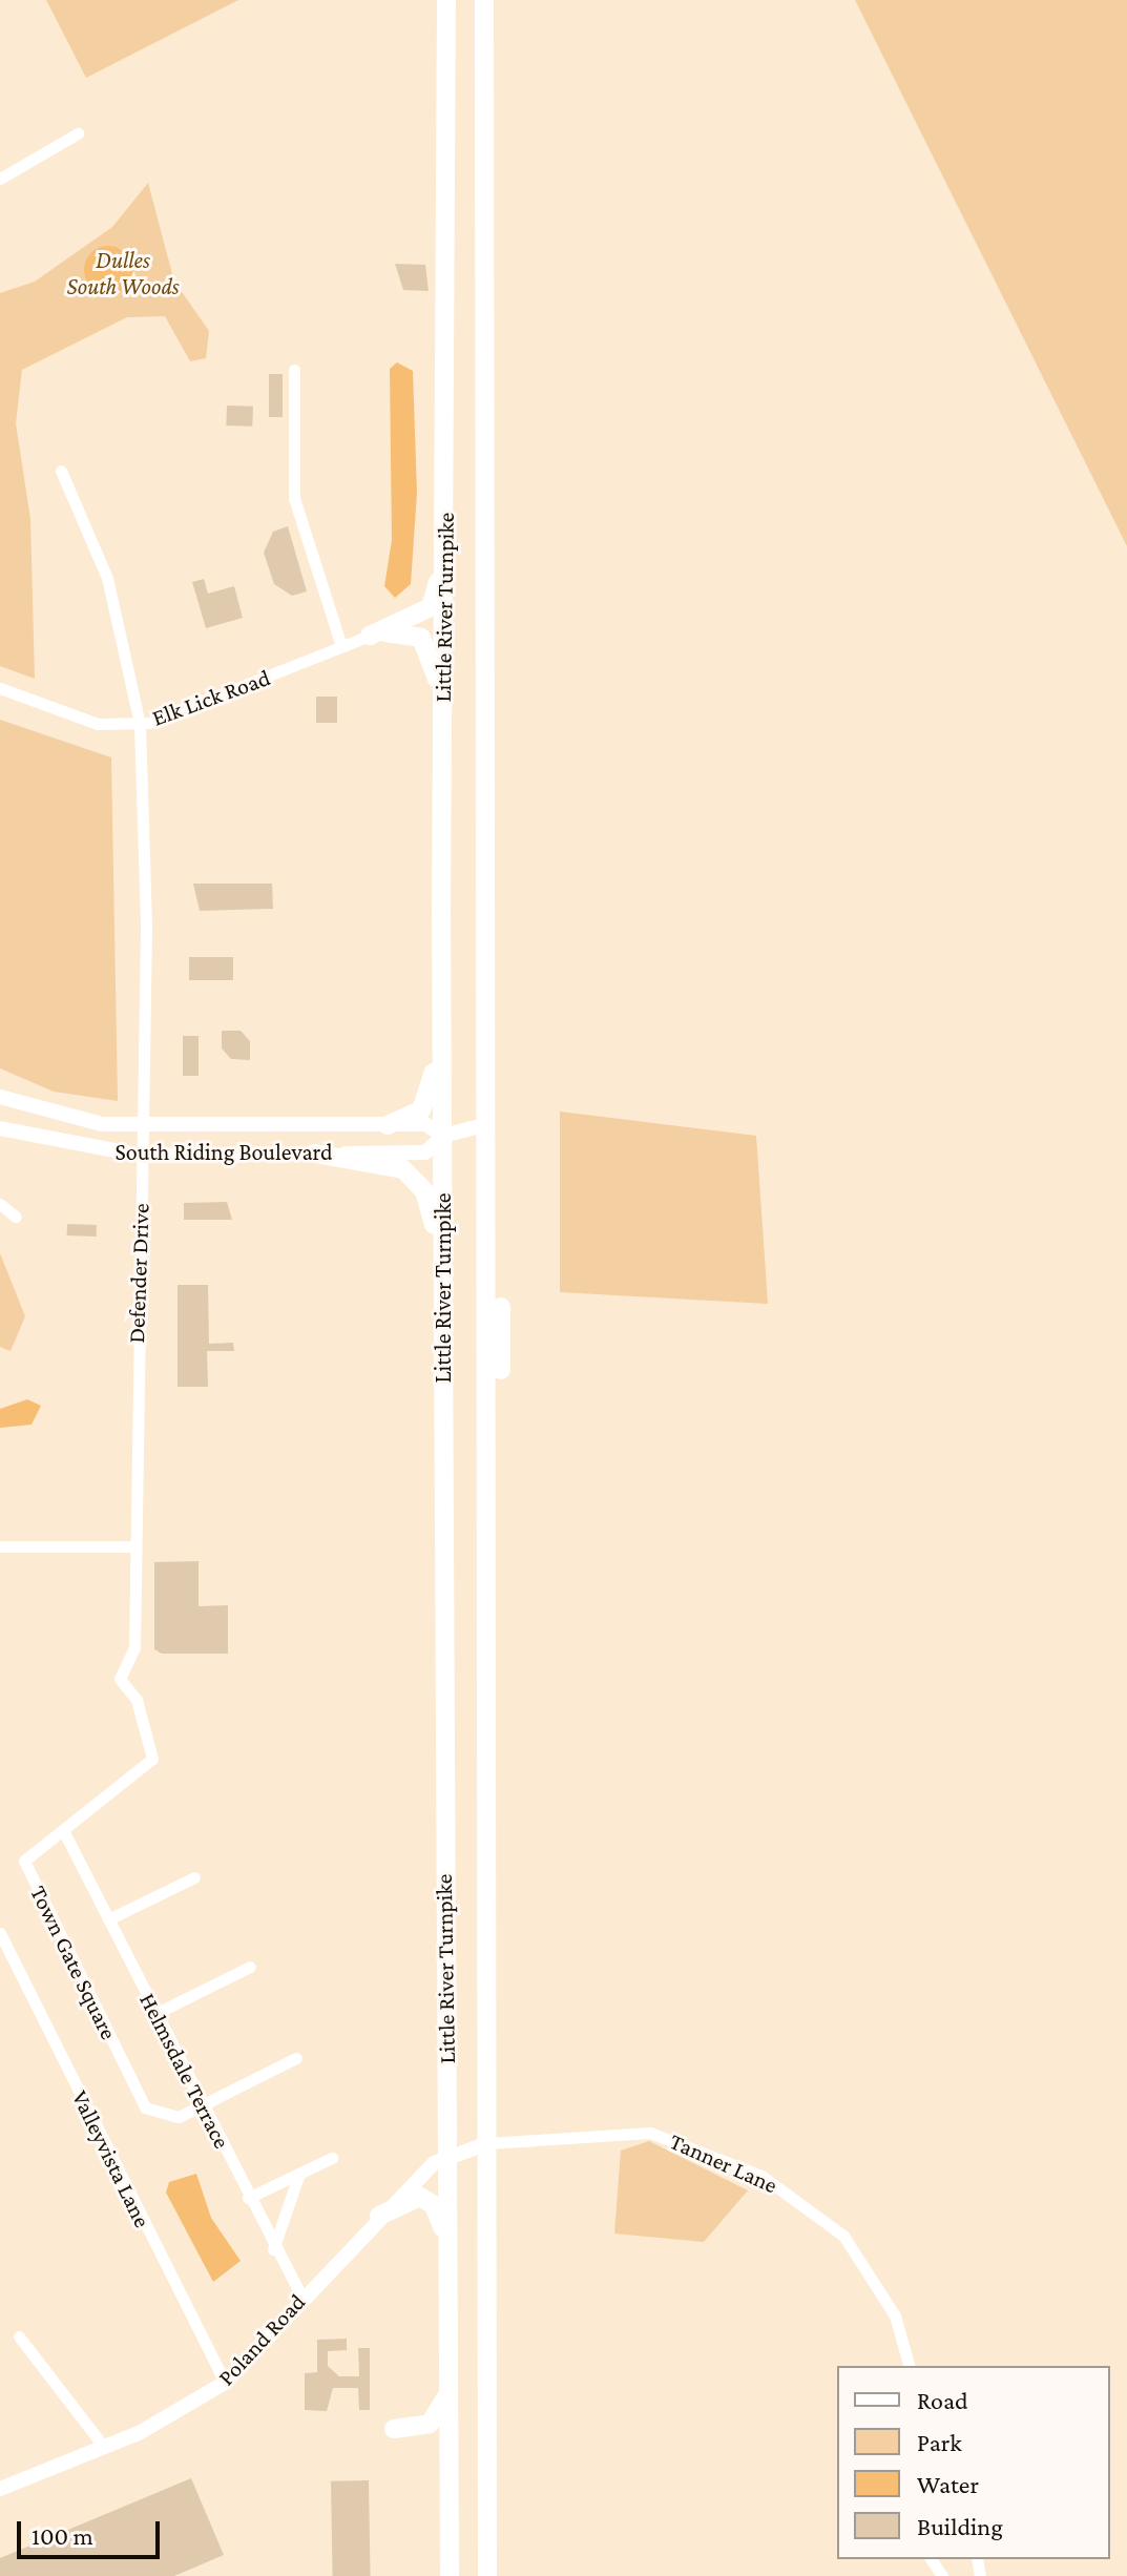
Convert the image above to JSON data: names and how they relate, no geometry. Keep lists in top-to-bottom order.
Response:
{
  "streets": {
    "highway": ["Little River Turnpike"],
    "street": [
      "Elk Lick Road",
      "South Riding Boulevard",
      "Defender Drive",
      "Town Gate Square",
      "Helmsdale Terrace",
      "Valleyvista Lane",
      "Tanner Lane",
      "Poland Road"
    ]
  },
  "crossings": [
    ["Little River Turnpike", "South Riding Boulevard"],
    ["Little River Turnpike", "Tanner Lane"],
    ["Little River Turnpike", "Poland Road"],
    ["Elk Lick Road", "Defender Drive"],
    ["South Riding Boulevard", "Defender Drive"],
    ["Defender Drive", "Town Gate Square"],
    ["Town Gate Square", "Helmsdale Terrace"],
    ["Helmsdale Terrace", "Poland Road"],
    ["Valleyvista Lane", "Poland Road"],
    ["Tanner Lane", "Poland Road"]
  ],
  "parks": ["Dulles South Woods"],
  "legend": [
    "Road",
    "Park",
    "Water",
    "Building"
  ],
  "scale_bar": "100 m"
}
